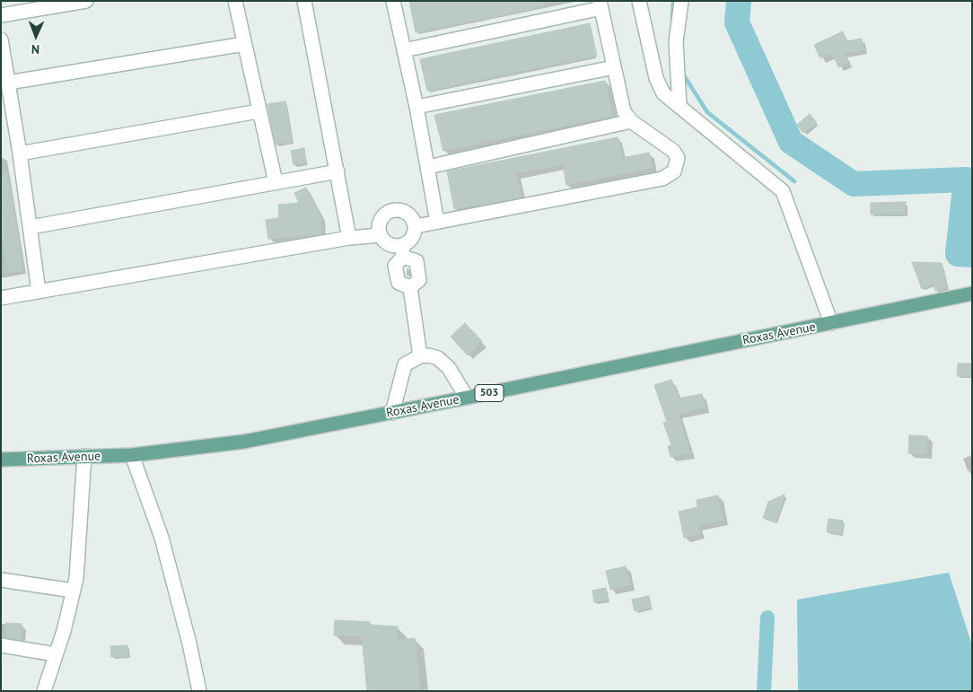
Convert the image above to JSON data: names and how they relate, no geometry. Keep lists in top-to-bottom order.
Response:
{
  "streets": {
    "main road": ["Roxas Avenue", "503"]
  },
  "north": "bottom"
}
